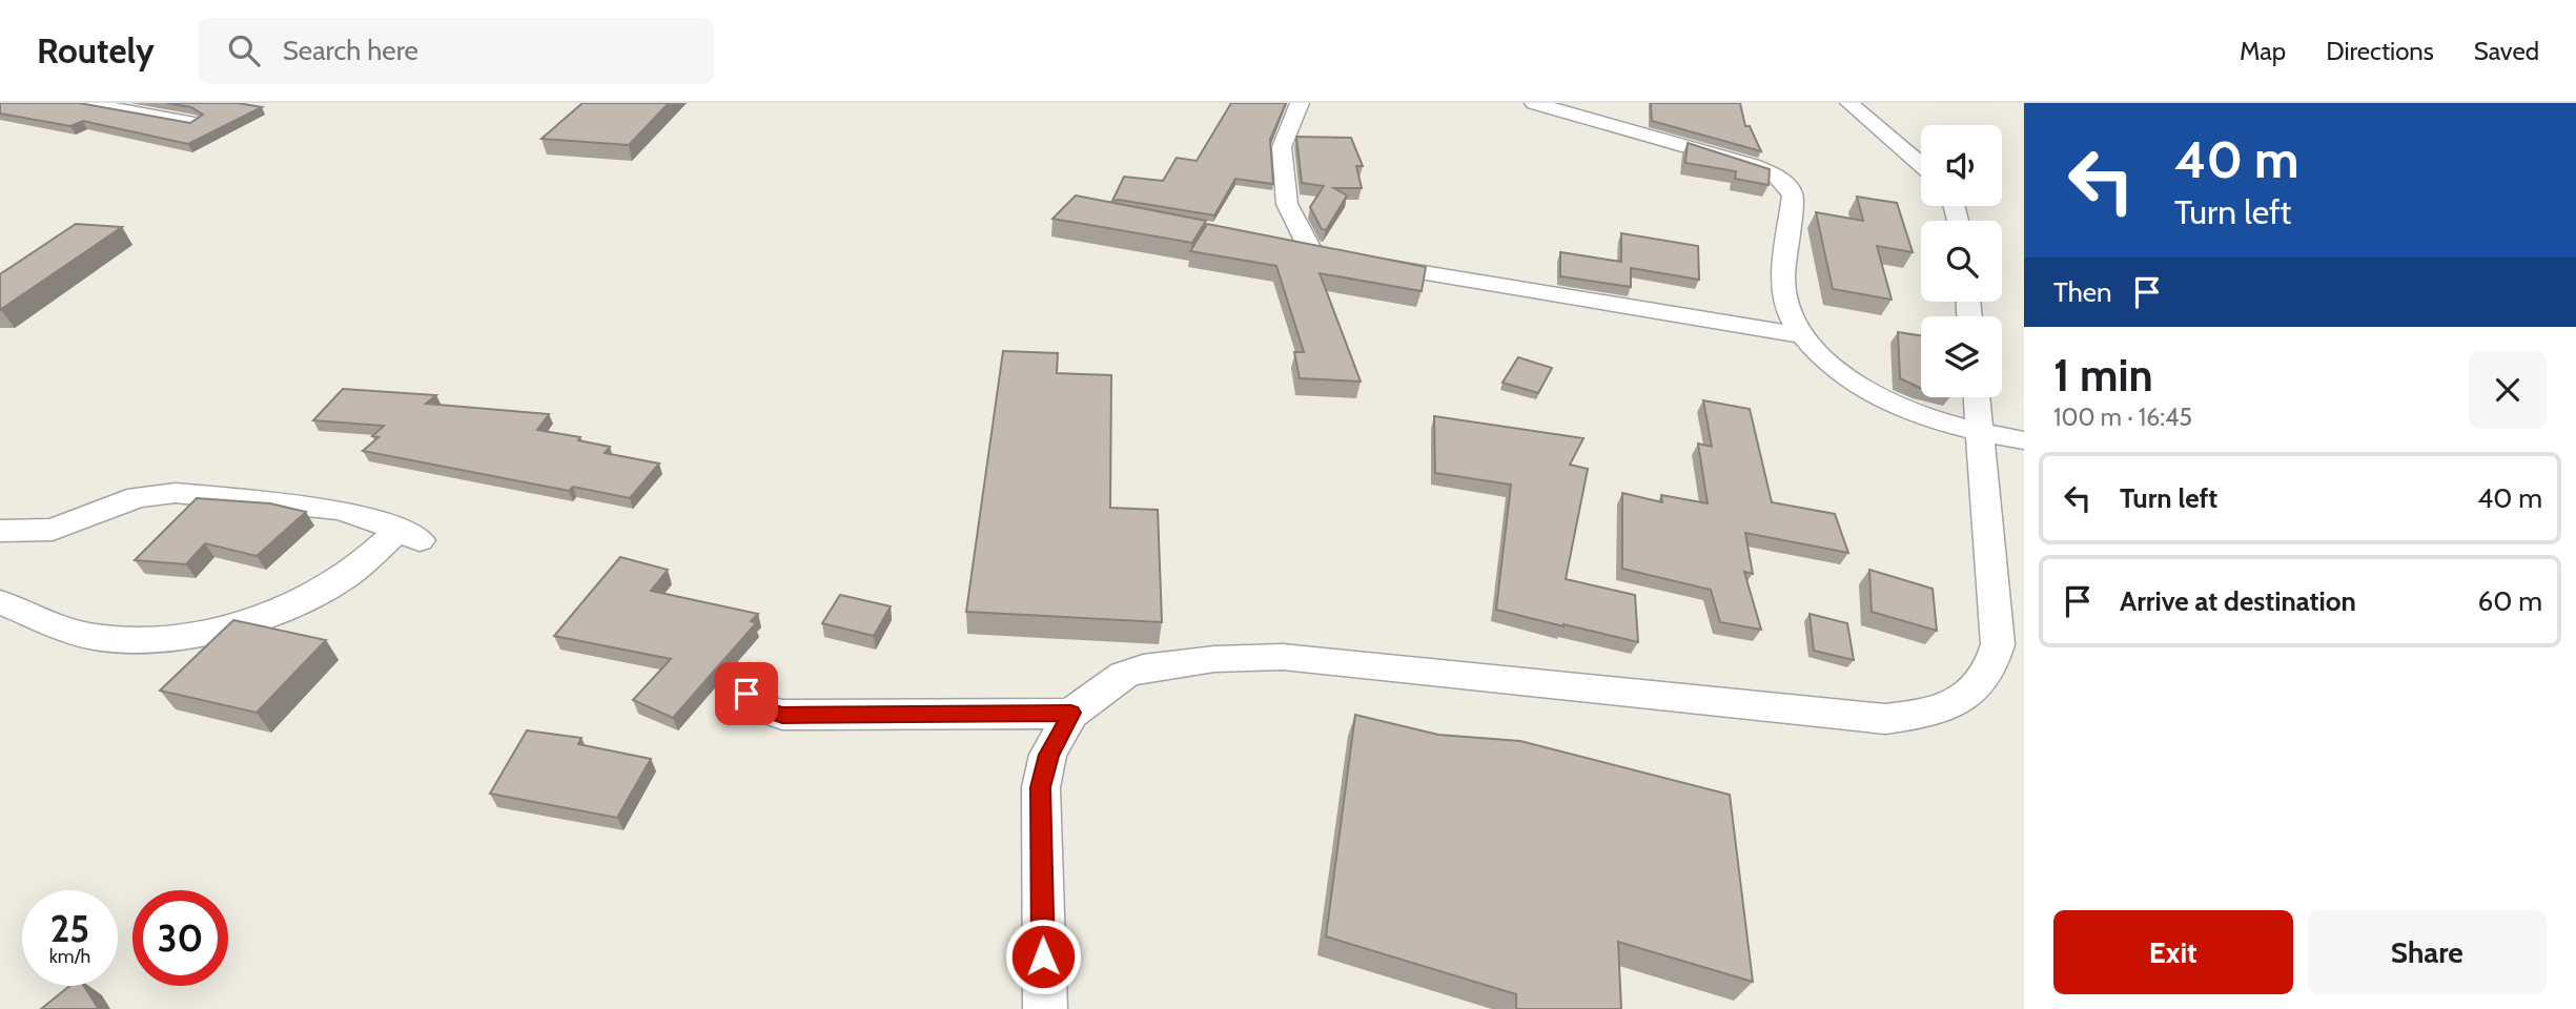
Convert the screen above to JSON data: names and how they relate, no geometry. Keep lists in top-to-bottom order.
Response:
{
  "page": {
    "header": "Routely",
    "search": "Search here",
    "nav": ["Map", "Directions", "Saved"],
    "turn": ["40 m", "Turn left"],
    "then": "Then",
    "heading": ["1 min", "100 m · 16:45"],
    "list": [
      {
        "name": "Turn left",
        "value": "40 m"
      },
      {
        "name": "Arrive at destination",
        "value": "60 m"
      }
    ],
    "speed": "25 km/h",
    "limit": "30",
    "buttons": ["Exit", "Share"]
  }
}
